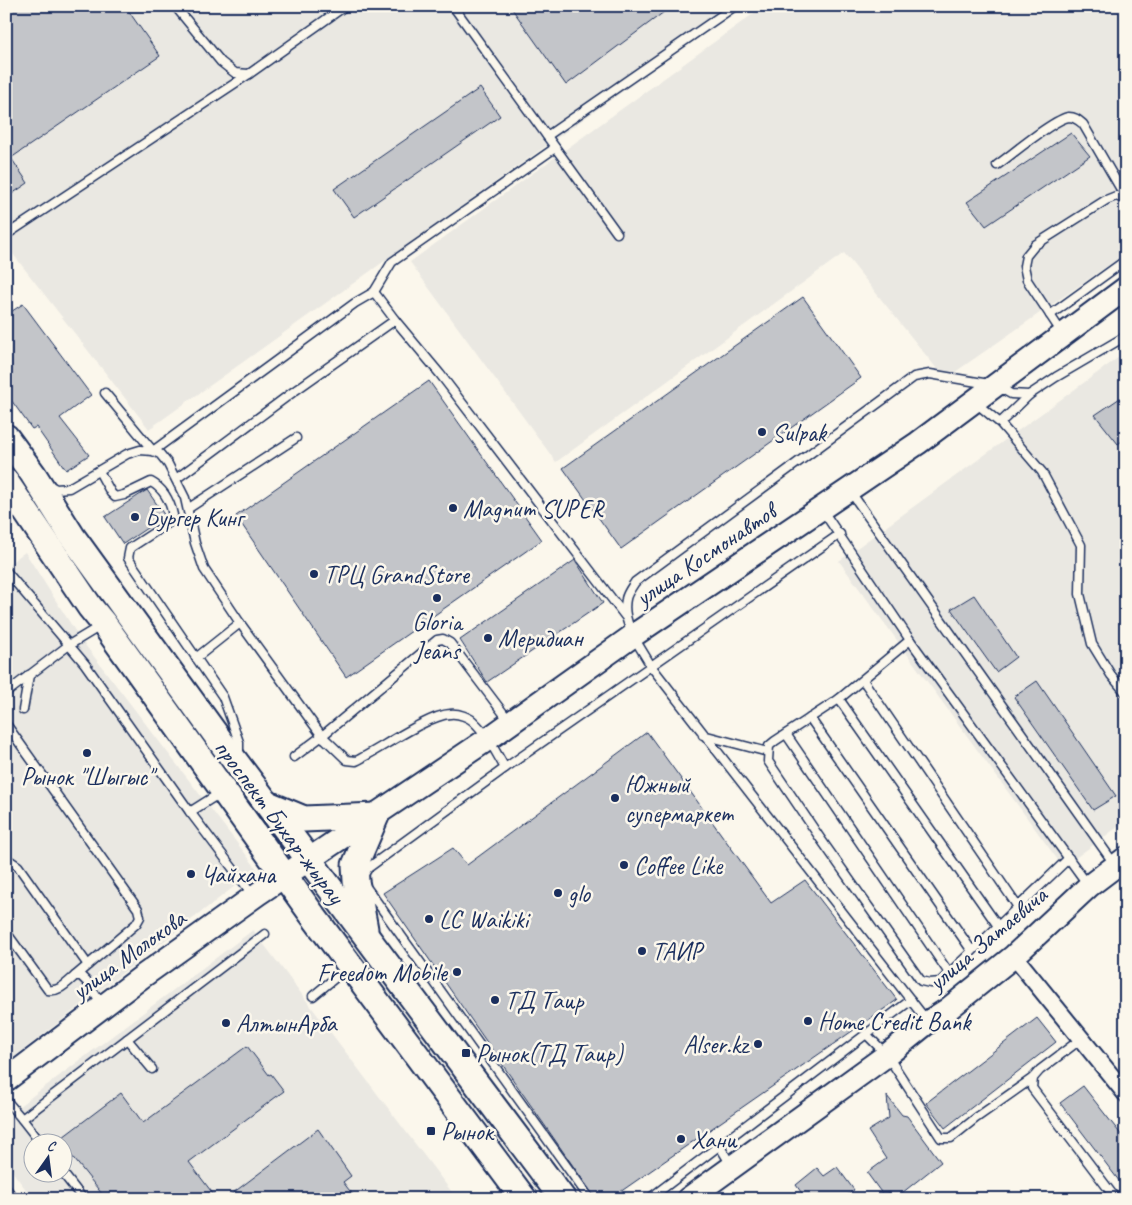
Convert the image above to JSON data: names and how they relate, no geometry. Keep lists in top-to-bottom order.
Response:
{
  "streets": {
    "main road": ["проспект Бухар-жырау"],
    "street": ["улица Космонавтов", "улица Затаевича", "улица Молокова"]
  },
  "crossings": [
    ["улица Космонавтов", "проспект Бухар-жырау"],
    ["улица Космонавтов", "улица Молокова"],
    ["проспект Бухар-жырау", "улица Молокова"]
  ],
  "places": {
    "other": [
      "Sulpak",
      "Magnum SUPER",
      "Бургер Кинг",
      "ТРЦ GrandStore",
      "Gloria Jeans",
      "Меридиан",
      "Рынок \"Шыгыс\"",
      "Южный супермаркет",
      "Coffee Like",
      "Чайхана",
      "glo",
      "LC Waikiki",
      "ТАИР",
      "Freedom Mobile",
      "ТД Таир",
      "Home Credit Bank",
      "АлтынАрба",
      "Alser.kz",
      "Хани"
    ],
    "transit": ["Рынок(ТД Таир)", "Рынок"]
  },
  "north": "top"
}
